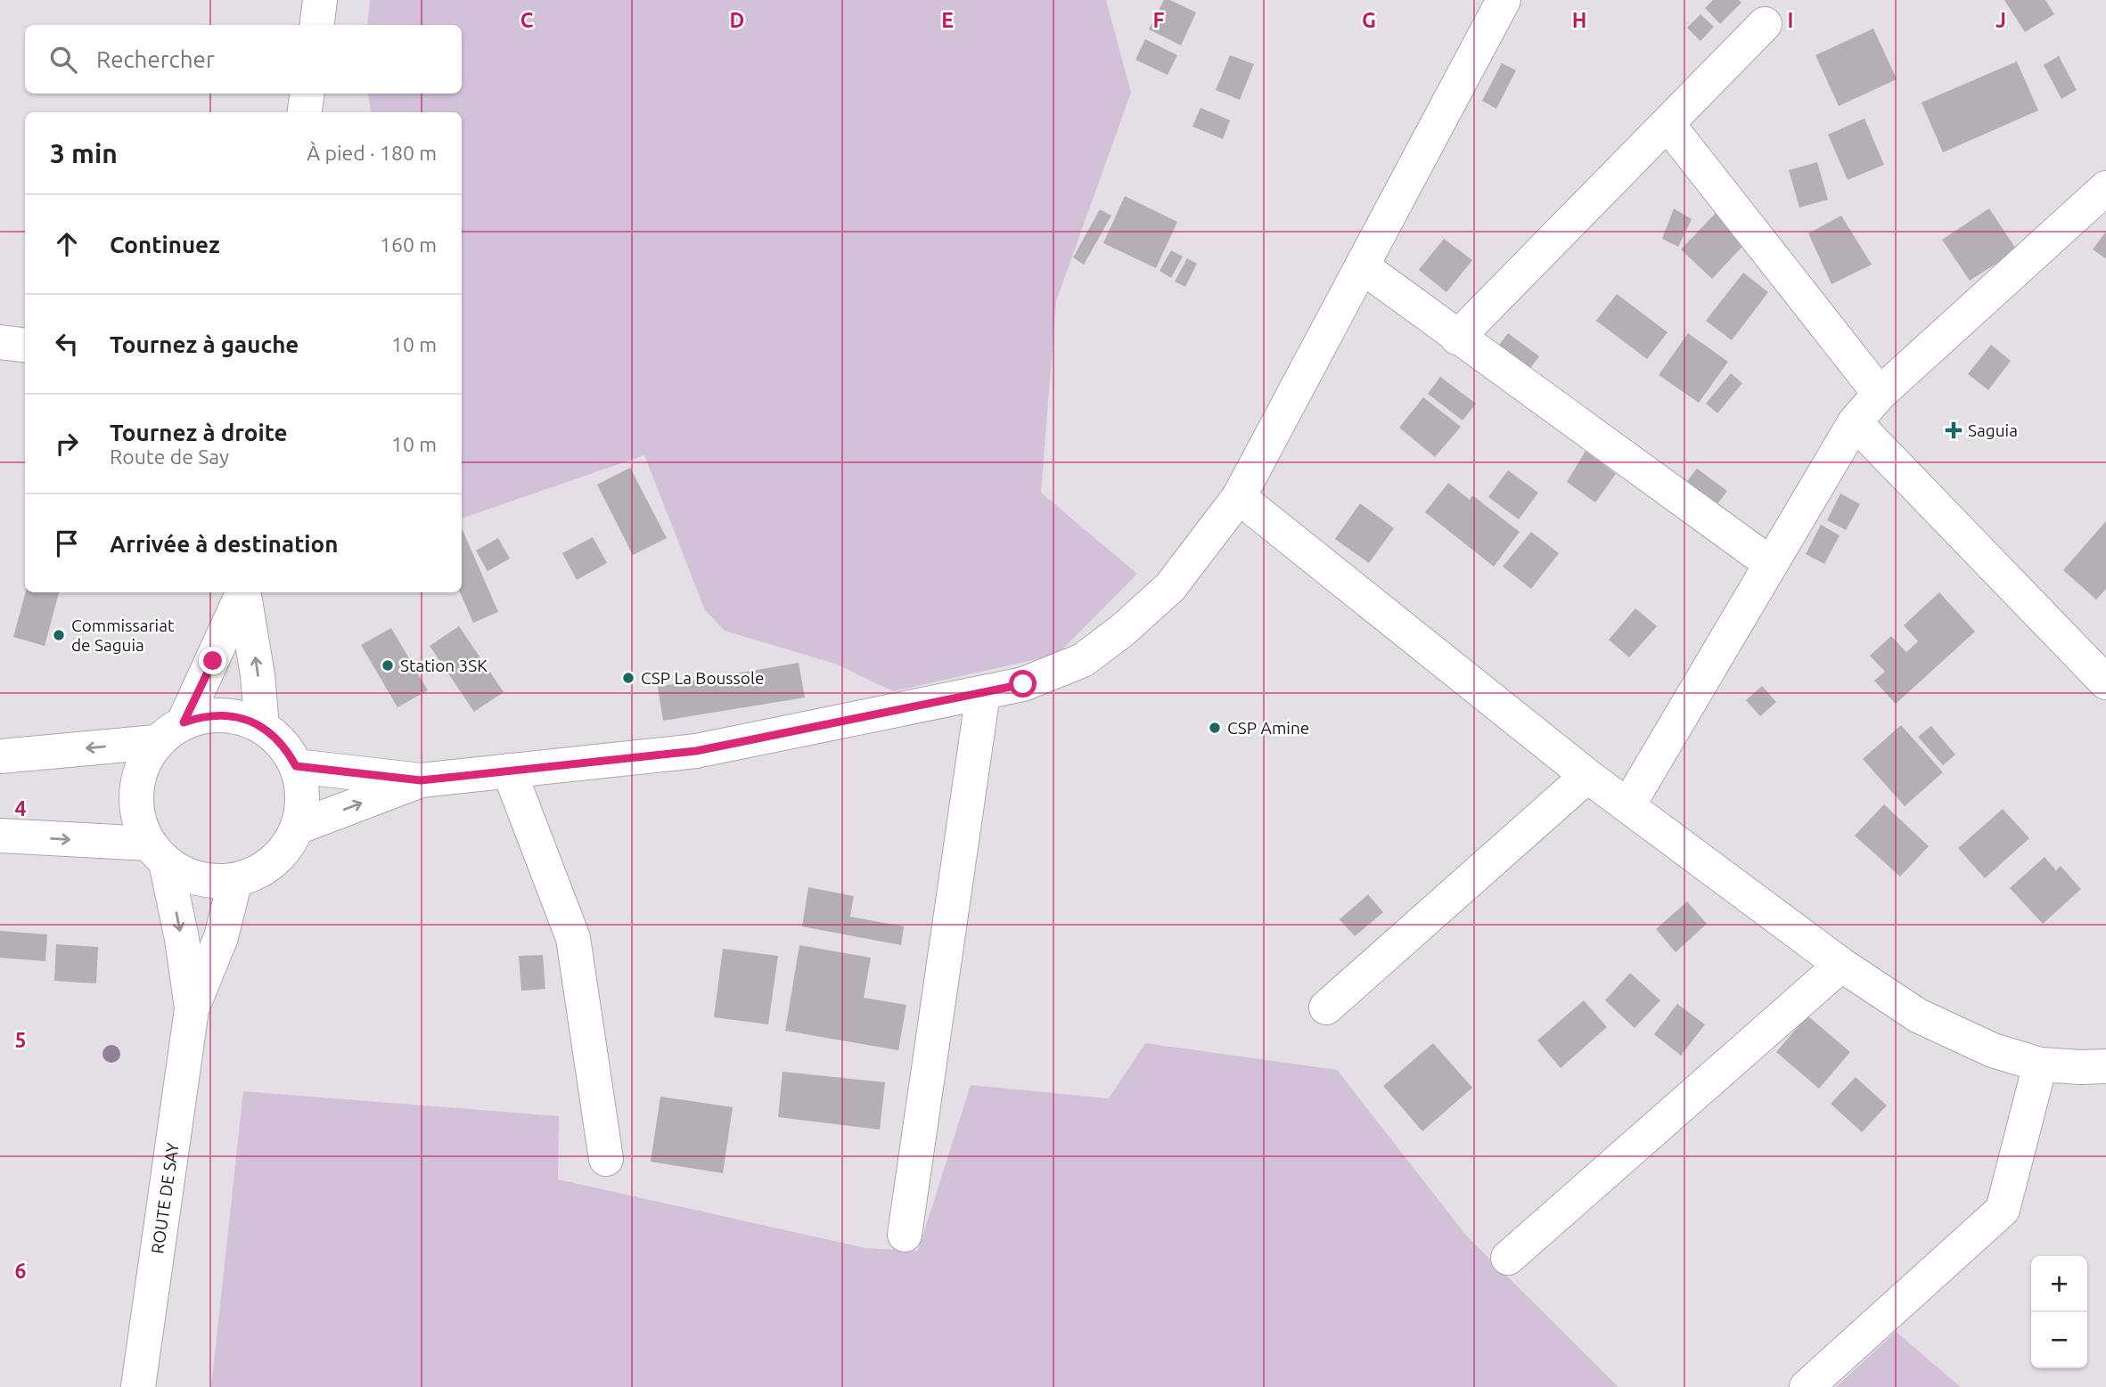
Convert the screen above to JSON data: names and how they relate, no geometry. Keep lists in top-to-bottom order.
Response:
{
  "streets": {
    "main road": ["ROUTE DE SAY"]
  },
  "places": {
    "health": ["Saguia"],
    "other": [
      "Commissariat de Saguia",
      "Station 3SK",
      "CSP La Boussole",
      "CSP Amine"
    ]
  },
  "page": {
    "search": "Rechercher",
    "heading": ["3 min", "À pied · 180 m"],
    "list": [
      ["Continuez", "160 m"],
      ["Tournez à gauche", "10 m"],
      ["Tournez à droite", "Route de Say", "10 m"],
      "Arrivée à destination"
    ],
    "map_buttons": ["+", "−"]
  },
  "grid": {
    "columns": [
      "C",
      "D",
      "E",
      "F",
      "G",
      "H",
      "I",
      "J"
    ],
    "rows": ["4", "5", "6"]
  }
}
